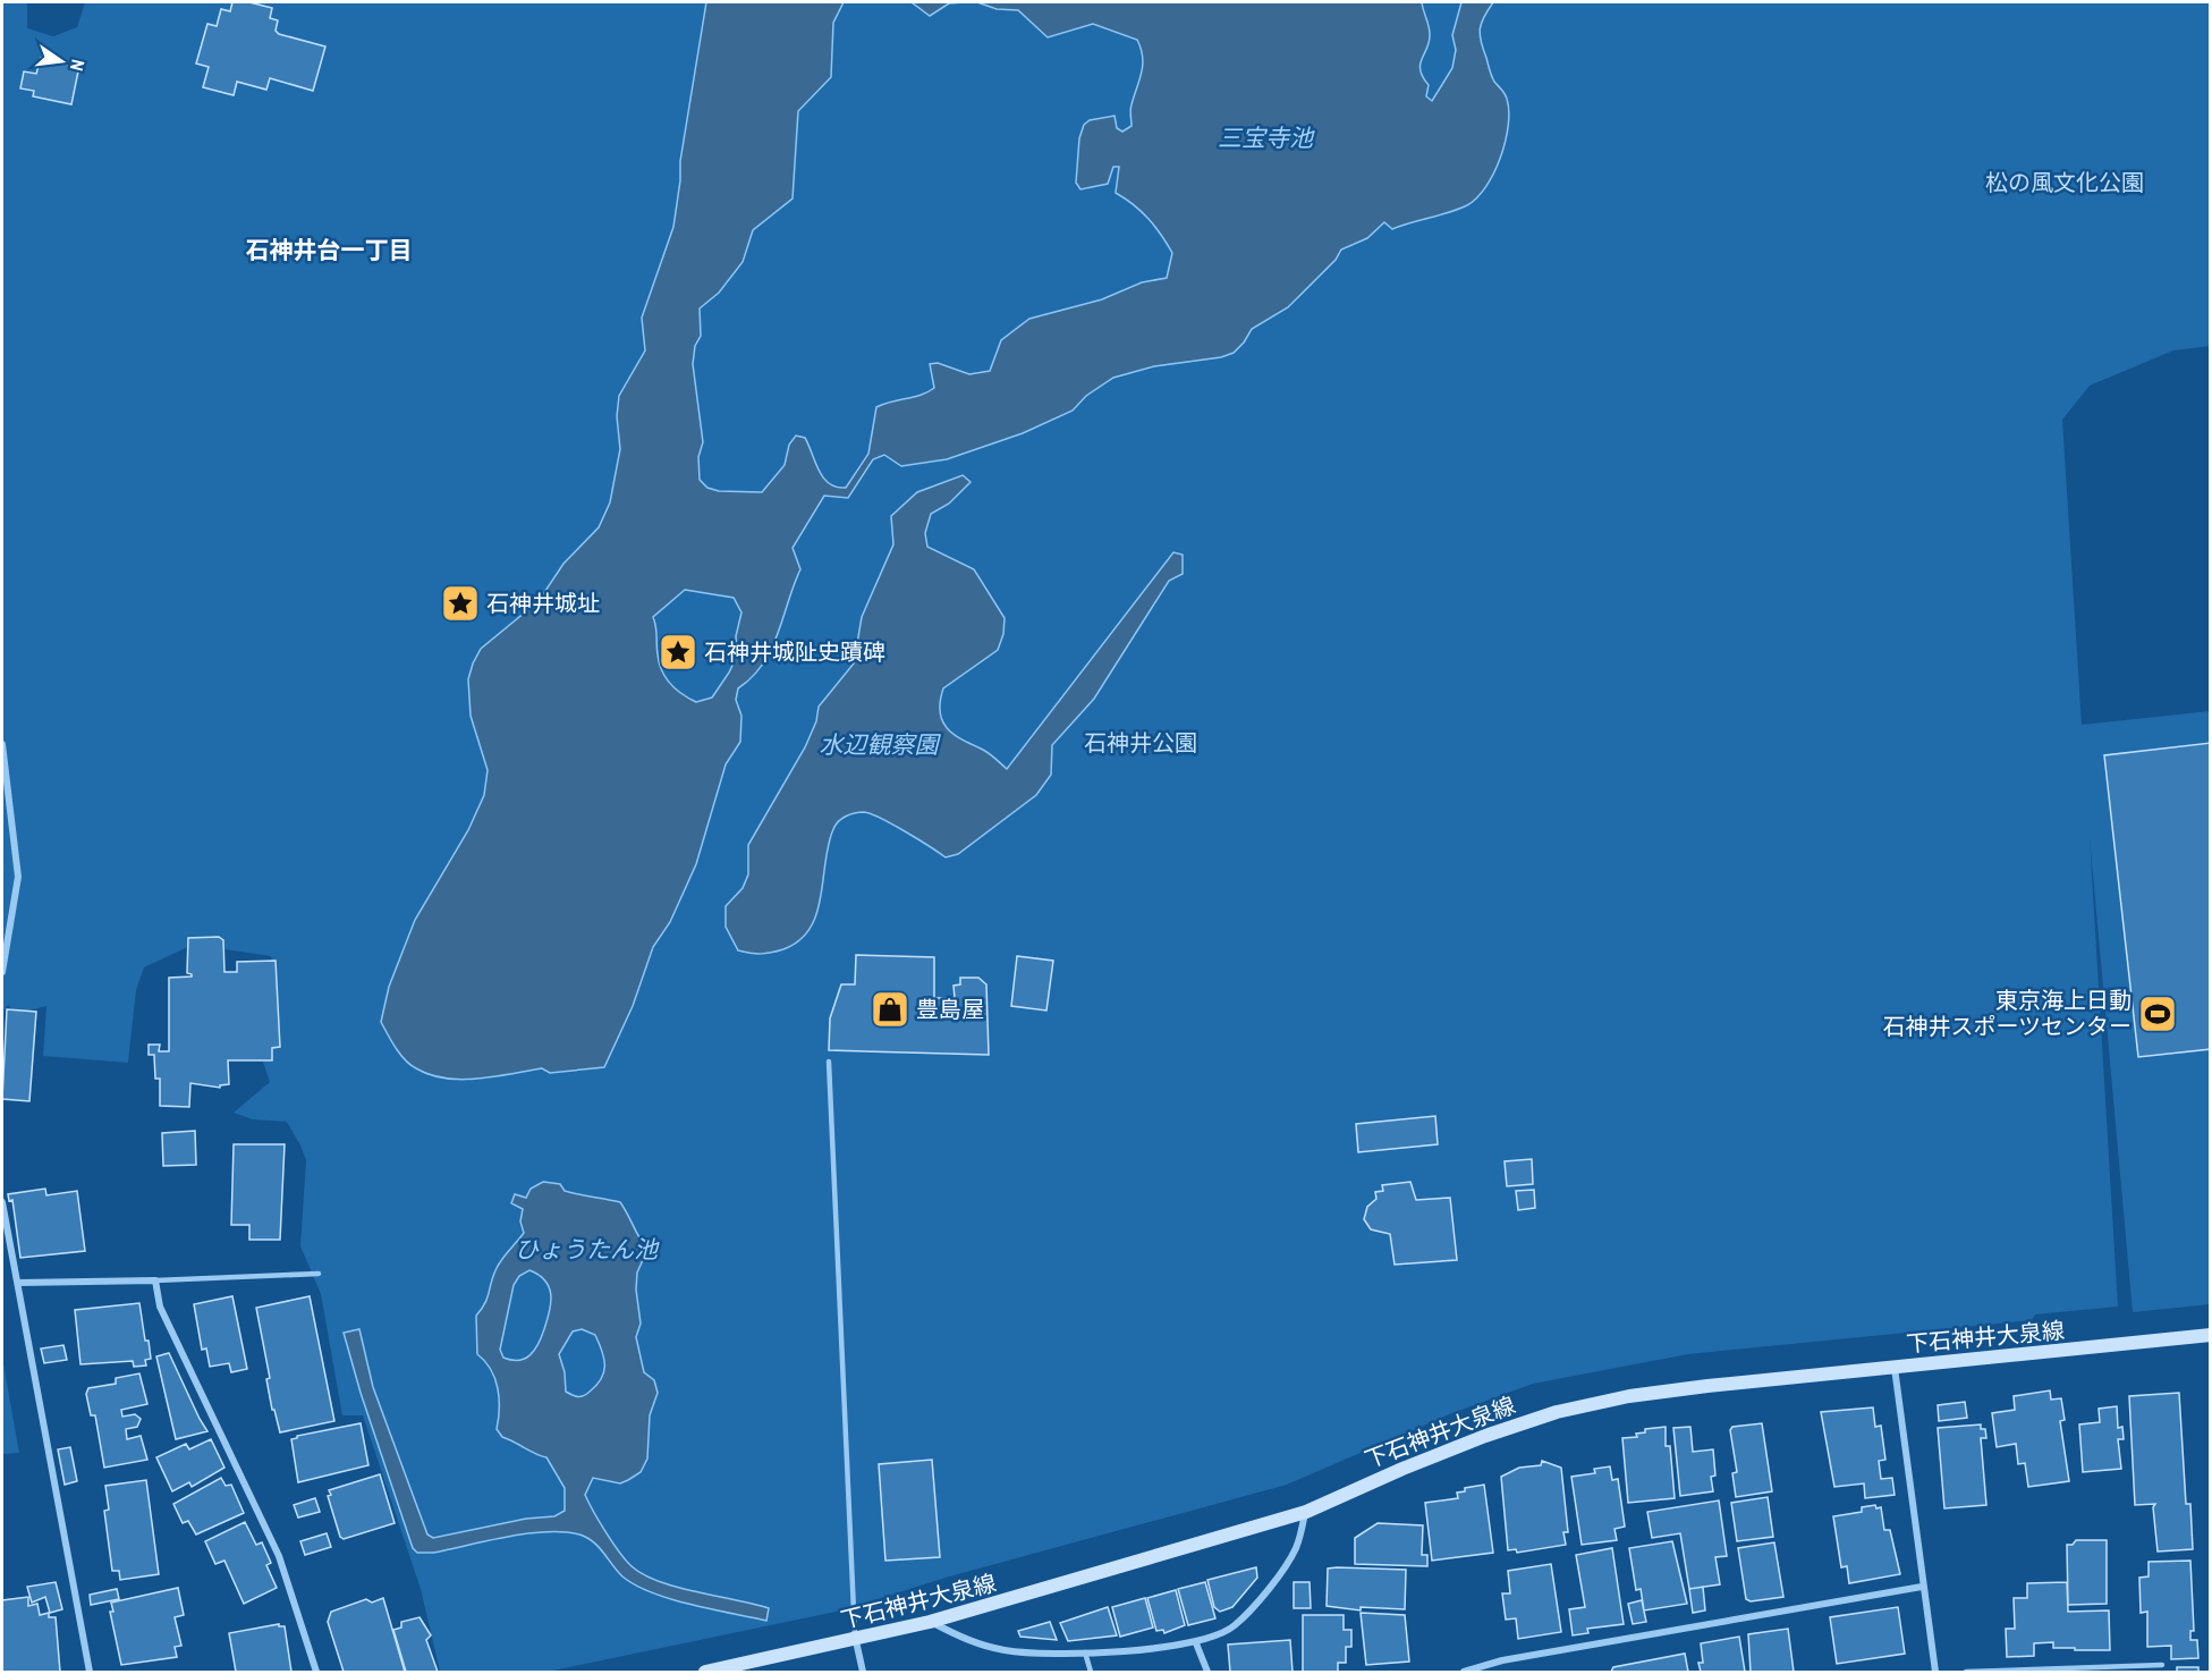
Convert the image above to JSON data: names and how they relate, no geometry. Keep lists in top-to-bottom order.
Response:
{
  "streets": {
    "main road": ["下石神井大泉線"]
  },
  "districts": ["石神井台一丁目"],
  "water": ["三宝寺池", "水辺観察園", "ひょうたん池"],
  "parks": ["松の風文化公園", "石神井公園"],
  "places": {
    "place": ["石神井城址", "石神井城阯史蹟碑"],
    "shop": ["豊島屋"],
    "sports": ["東京海上日動 石神井スポーツセンター"]
  },
  "north": "right"
}
